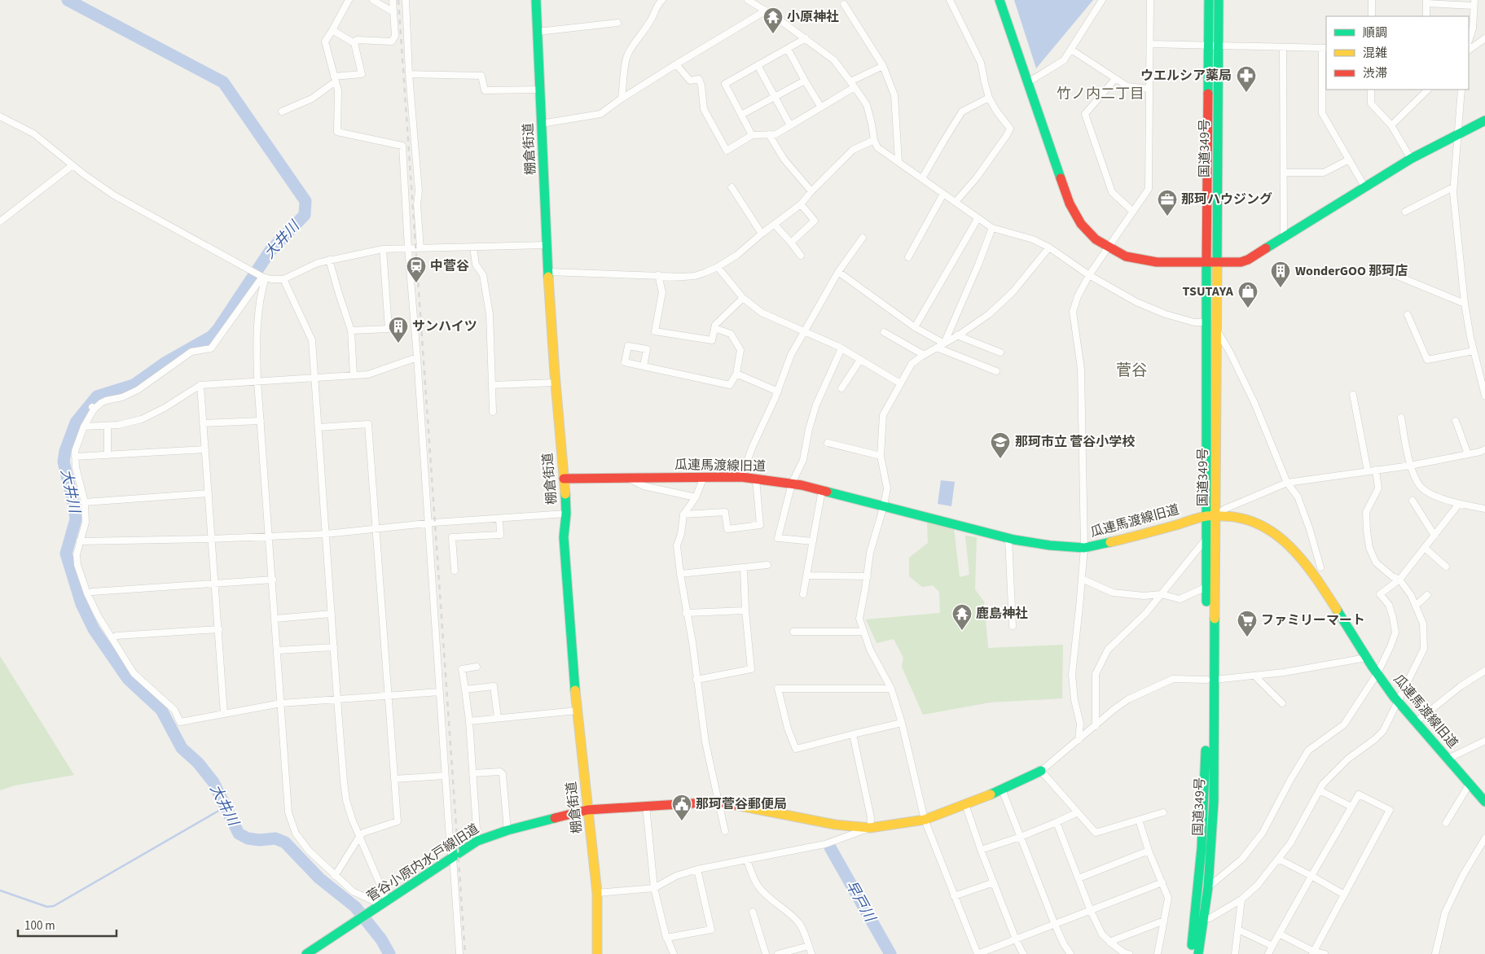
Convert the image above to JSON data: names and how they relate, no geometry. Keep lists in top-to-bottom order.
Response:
{
  "streets": {
    "main road": [
      "国道349号",
      "棚倉街道",
      "瓜連馬渡線旧道",
      "菅谷小原内水戸線旧道"
    ]
  },
  "crossings": [
    ["国道349号", "瓜連馬渡線旧道"],
    ["棚倉街道", "瓜連馬渡線旧道"],
    ["棚倉街道", "菅谷小原内水戸線旧道"]
  ],
  "districts": ["竹ノ内二丁目", "菅谷"],
  "water": ["大井川", "早戸川"],
  "places": {
    "temple": ["小原神社", "鹿島神社"],
    "pharmacy": ["ウエルシア薬局"],
    "office": ["那珂ハウジング"],
    "station": ["中菅谷"],
    "building": ["WonderGOO 那珂店", "サンハイツ"],
    "shop": ["TSUTAYA"],
    "school or university": ["那珂市立 菅谷小学校"],
    "supermarket": ["ファミリーマート"],
    "public building": ["那珂菅谷郵便局"]
  },
  "legend": ["順調", "混雑", "渋滞"],
  "scale_bar": "100 m"
}
